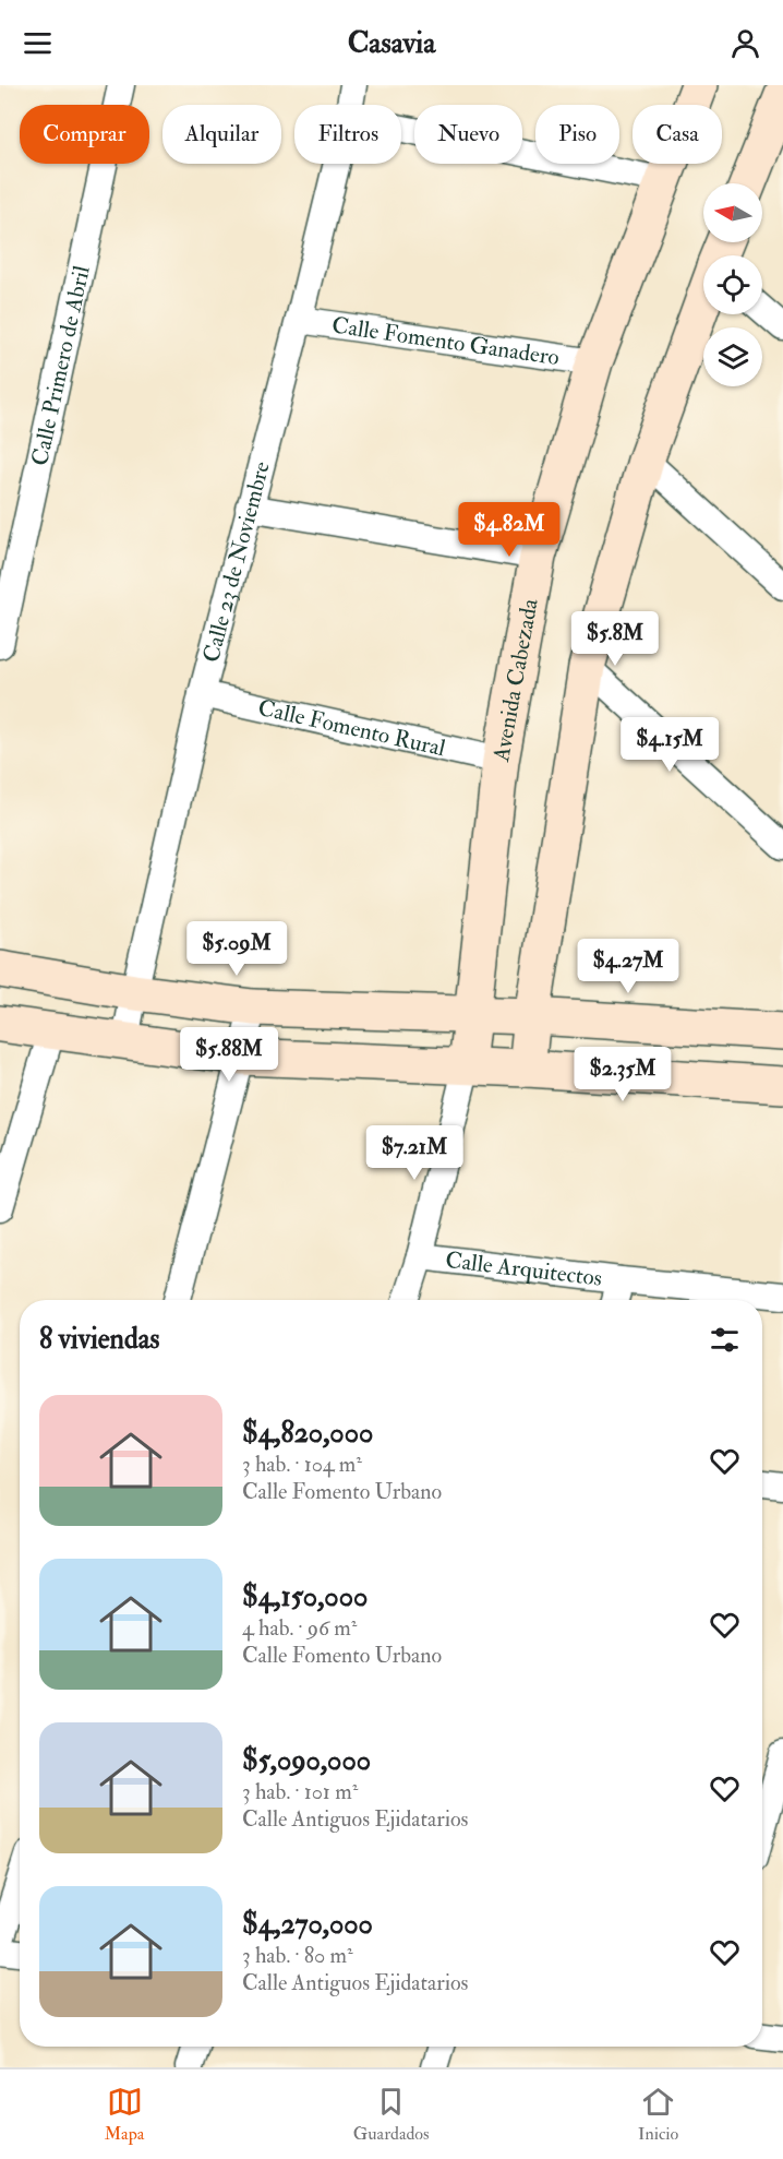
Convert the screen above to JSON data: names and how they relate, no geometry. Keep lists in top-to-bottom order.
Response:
{
  "streets": {
    "street": [
      "Calle Fomento Ganadero",
      "Calle Primero de Abril",
      "Calle 23 de Noviembre",
      "Avenida Cabezada",
      "Calle Fomento Rural",
      "Calle Arquitectos"
    ]
  },
  "crossings": [
    ["Calle Fomento Ganadero", "Calle 23 de Noviembre"],
    ["Calle Fomento Ganadero", "Avenida Cabezada"],
    ["Calle 23 de Noviembre", "Calle Fomento Rural"],
    ["Avenida Cabezada", "Calle Fomento Rural"]
  ],
  "north": "left",
  "page": {
    "header": "Casavia",
    "chip": [
      "Comprar",
      "Alquilar",
      "Filtros",
      "Nuevo",
      "Piso",
      "Casa"
    ],
    "price": [
      "$4.82M",
      "$5.8M",
      "$4.15M",
      "$5.09M",
      "$4.27M",
      "$5.88M",
      "$2.35M",
      "$7.21M"
    ],
    "heading": "8 viviendas",
    "list": [
      {
        "name": "$4,820,000",
        "note": "3 hab. · 104 m² · Calle Fomento Urbano"
      },
      {
        "name": "$4,150,000",
        "note": "4 hab. · 96 m² · Calle Fomento Urbano"
      },
      {
        "name": "$5,090,000",
        "note": "3 hab. · 101 m² · Calle Antiguos Ejidatarios"
      },
      {
        "name": "$4,270,000",
        "note": "3 hab. · 80 m² · Calle Antiguos Ejidatarios"
      }
    ],
    "tabs": ["Mapa", "Guardados", "Inicio"]
  }
}
